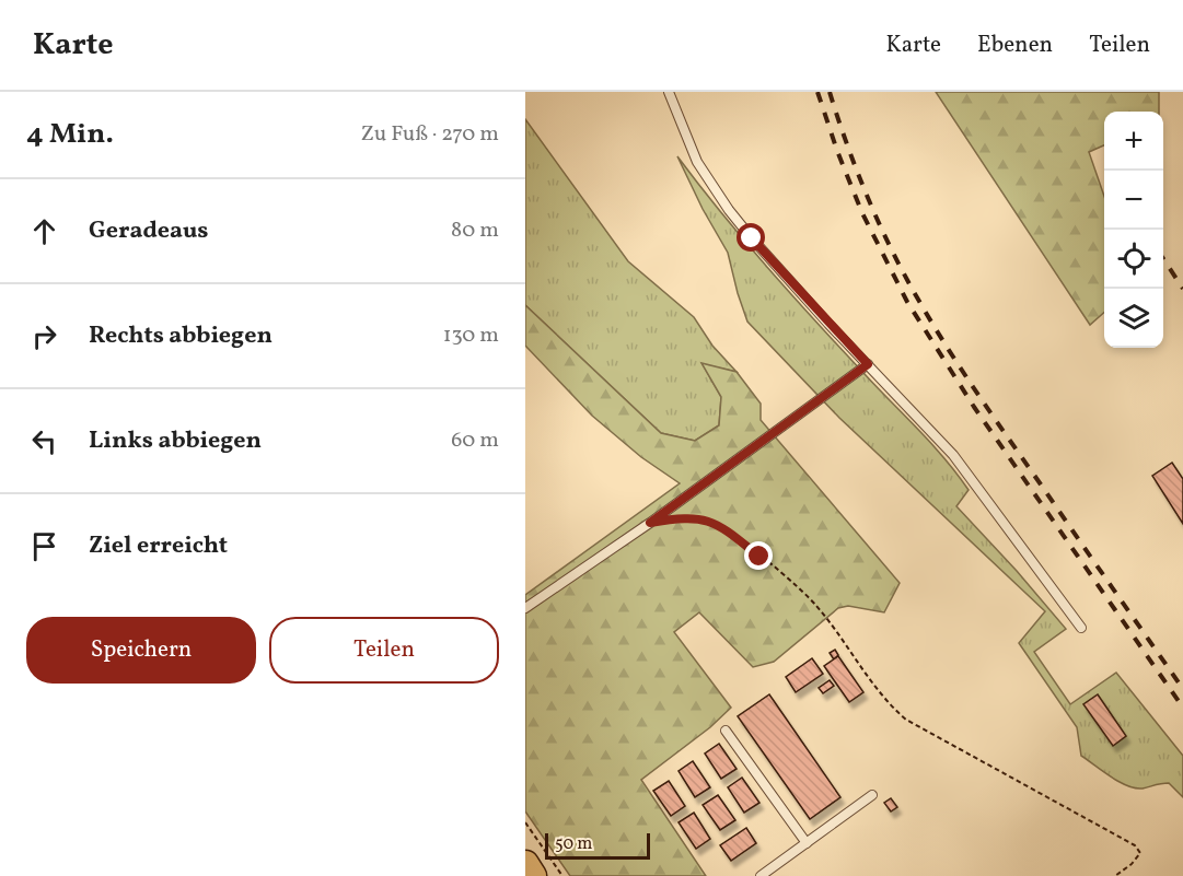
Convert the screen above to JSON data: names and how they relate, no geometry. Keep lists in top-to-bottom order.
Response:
{
  "scale_bar": "50 m",
  "page": {
    "header": "Karte",
    "nav": ["Karte", "Ebenen", "Teilen"],
    "heading": ["4 Min.", "Zu Fuß · 270 m"],
    "map_buttons": ["+", "−"],
    "list": [
      ["Geradeaus", "80 m"],
      ["Rechts abbiegen", "130 m"],
      ["Links abbiegen", "60 m"],
      "Ziel erreicht"
    ],
    "buttons": ["Speichern", "Teilen"],
    "scale": "50 m"
  }
}
